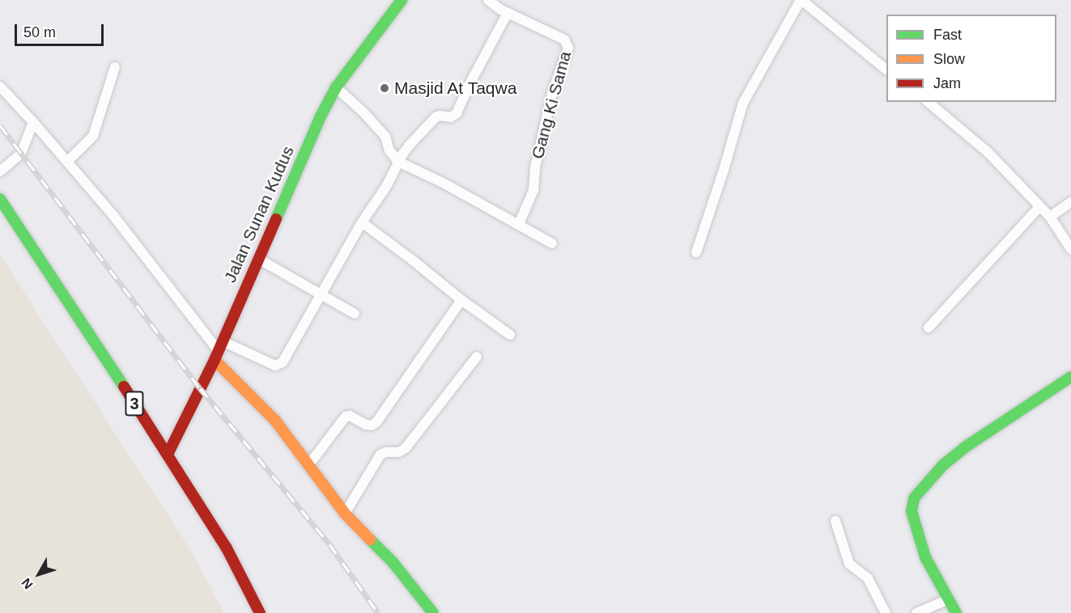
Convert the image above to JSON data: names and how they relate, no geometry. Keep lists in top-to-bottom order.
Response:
{
  "streets": {
    "main road": ["Jalan Sunan Kudus", "3"],
    "street": ["Gang Ki Sama"]
  },
  "crossings": [
    ["Jalan Sunan Kudus", "3"]
  ],
  "places": ["Masjid At Taqwa"],
  "legend": ["Fast", "Slow", "Jam"],
  "scale_bar": "50 m",
  "north": "bottom left"
}
